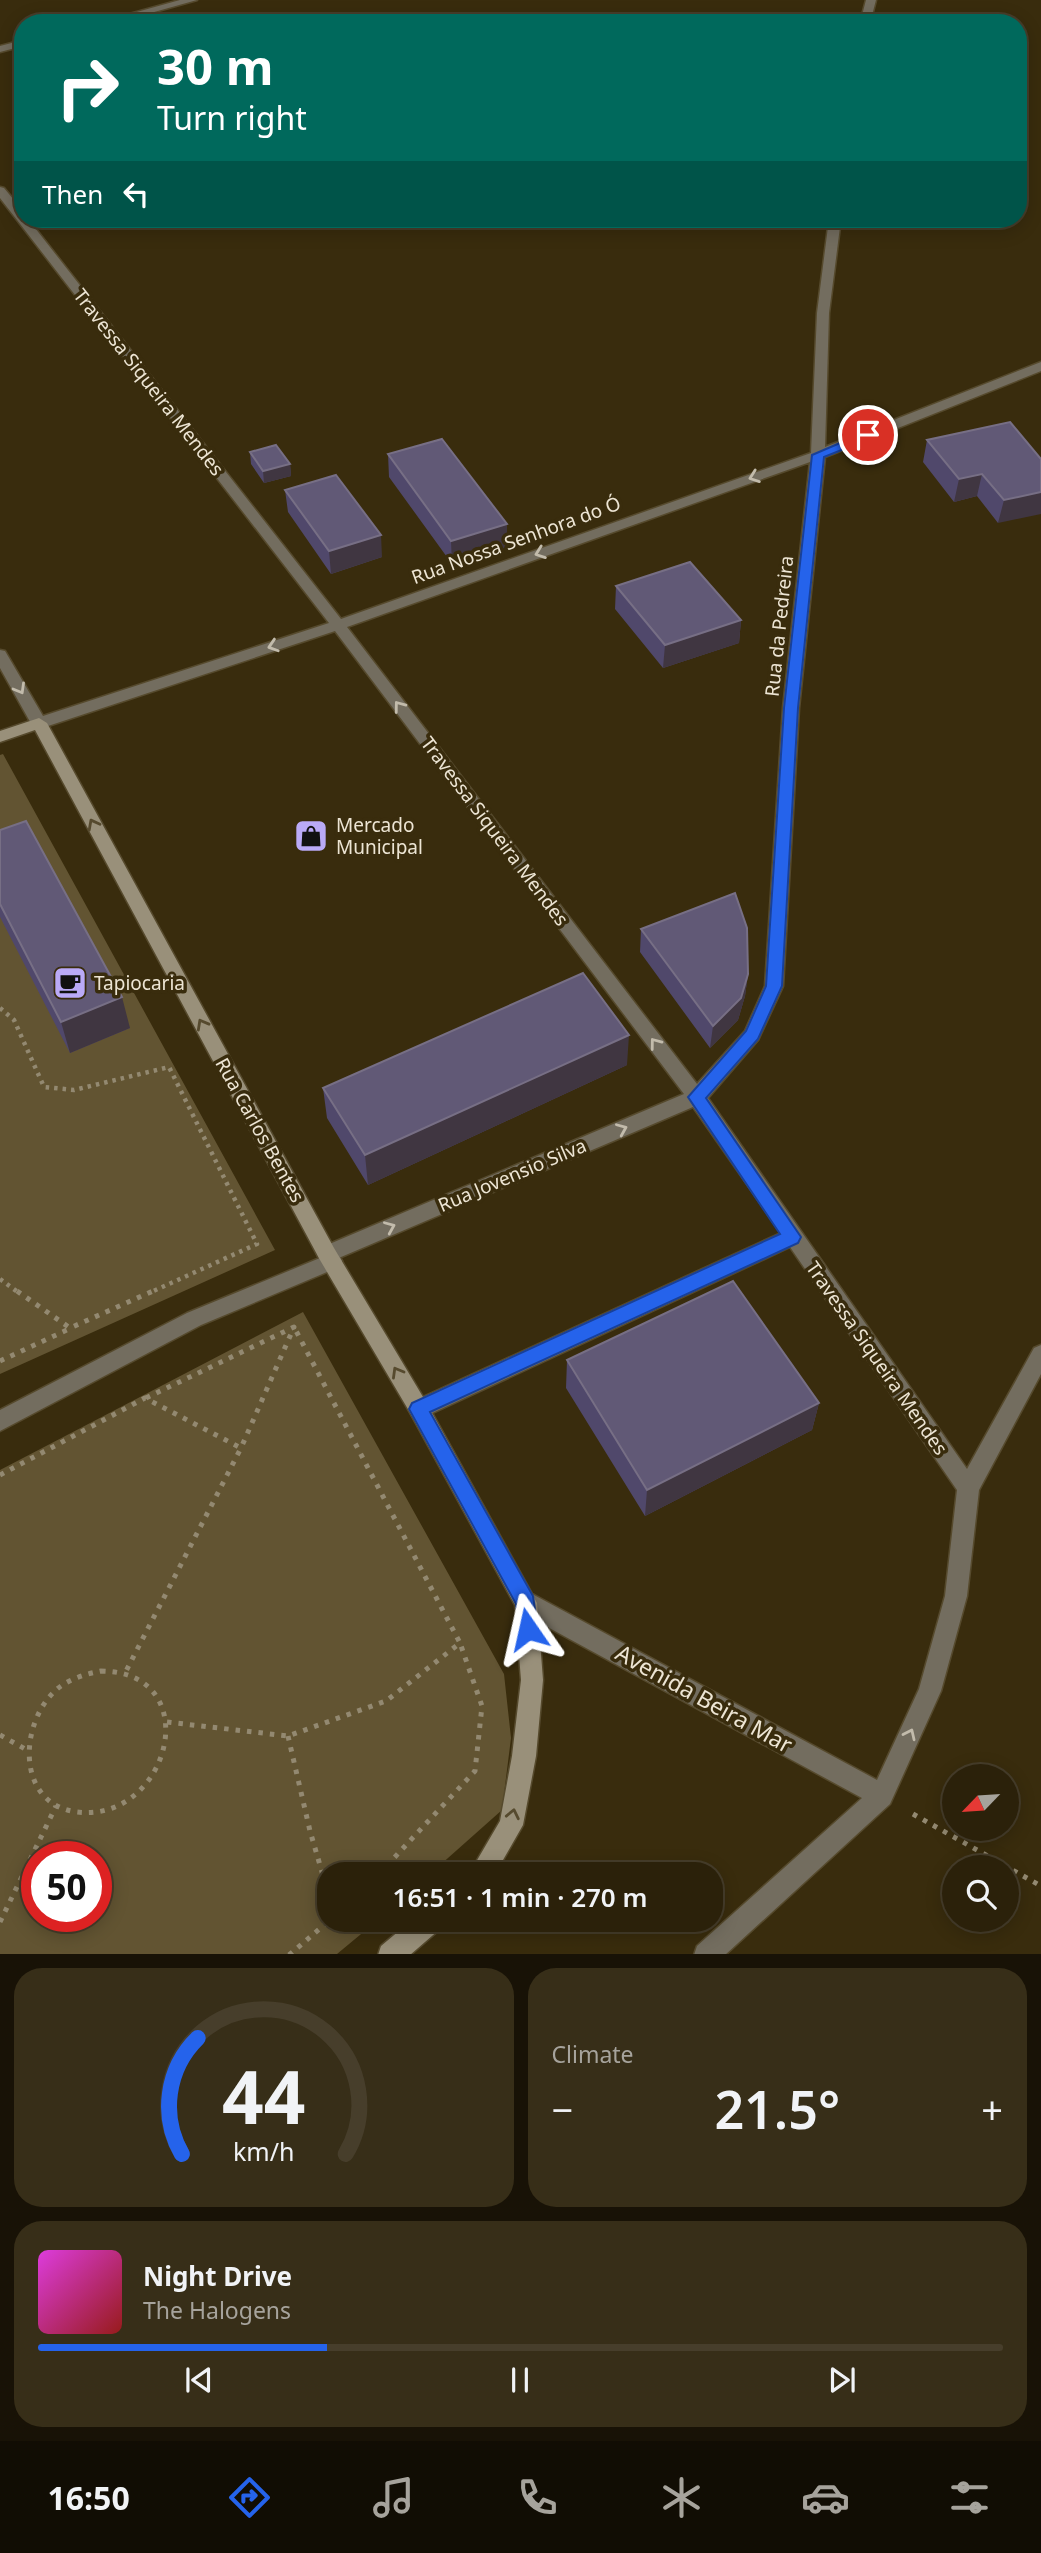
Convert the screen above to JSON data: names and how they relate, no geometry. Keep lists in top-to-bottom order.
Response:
{
  "streets": {
    "main road": ["Rua Nossa Senhora do Ó", "Rua Carlos Bentes"],
    "street": [
      "Travessa Siqueira Mendes",
      "Rua da Pedreira",
      "Rua Jovensio Silva",
      "Avenida Beira Mar"
    ]
  },
  "crossings": [
    ["Travessa Siqueira Mendes", "Rua Nossa Senhora do Ó"],
    ["Travessa Siqueira Mendes", "Rua da Pedreira"],
    ["Travessa Siqueira Mendes", "Rua Jovensio Silva"],
    ["Rua Nossa Senhora do Ó", "Rua da Pedreira"],
    ["Rua Nossa Senhora do Ó", "Rua Carlos Bentes"],
    ["Rua da Pedreira", "Rua Jovensio Silva"],
    ["Rua Carlos Bentes", "Rua Jovensio Silva"],
    ["Rua Carlos Bentes", "Avenida Beira Mar"]
  ],
  "one_way": [
    "Travessa Siqueira Mendes",
    "Rua Nossa Senhora do Ó",
    "Rua Carlos Bentes",
    "Rua Jovensio Silva"
  ],
  "places": {
    "shop": ["Mercado Municipal"],
    "cafe": ["Tapiocaria"]
  },
  "north": "bottom left",
  "page": {
    "turn": ["30 m", "Turn right"],
    "then": "Then",
    "limit": "50",
    "trip": "16:51 · 1 min · 270 m",
    "tile": "Climate",
    "heat": ["−", "21.5°", "+"],
    "song": ["Night Drive", "The Halogens"],
    "tabs": "16:50",
    "gauge": ["44", "km/h"]
  }
}
